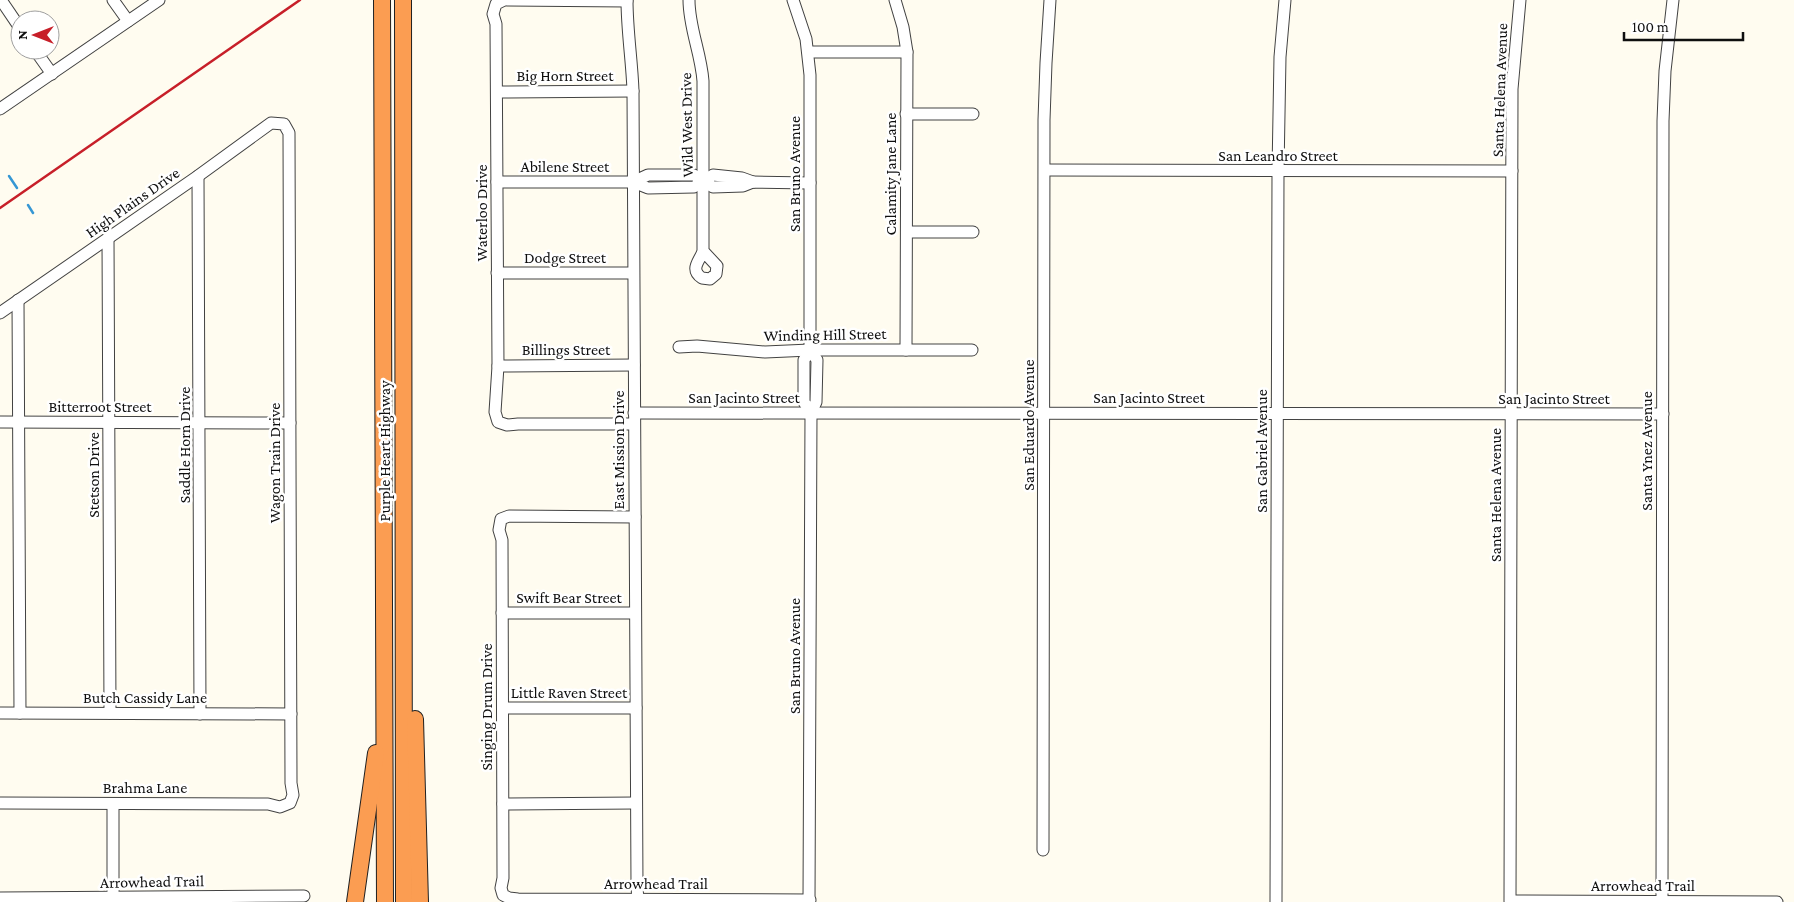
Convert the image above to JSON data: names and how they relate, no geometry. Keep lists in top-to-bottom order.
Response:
{
  "streets": {
    "highway": ["Purple Heart Highway"],
    "street": [
      "Big Horn Street",
      "Santa Helena Avenue",
      "Wild West Drive",
      "San Leandro Street",
      "Abilene Street",
      "San Bruno Avenue",
      "Calamity Jane Lane",
      "High Plains Drive",
      "Waterloo Drive",
      "Dodge Street",
      "Winding Hill Street",
      "Billings Street",
      "San Jacinto Street",
      "Bitterroot Street",
      "San Eduardo Avenue",
      "Saddle Horn Drive",
      "East Mission Drive",
      "San Gabriel Avenue",
      "Santa Ynez Avenue",
      "Wagon Train Drive",
      "Stetson Drive",
      "Swift Bear Street",
      "Little Raven Street",
      "Butch Cassidy Lane",
      "Singing Drum Drive",
      "Brahma Lane",
      "Arrowhead Trail"
    ]
  },
  "crossings": [
    ["Big Horn Street", "Waterloo Drive"],
    ["Big Horn Street", "East Mission Drive"],
    ["Santa Helena Avenue", "San Leandro Street"],
    ["Santa Helena Avenue", "San Jacinto Street"],
    ["Santa Helena Avenue", "Arrowhead Trail"],
    ["Wild West Drive", "Abilene Street"],
    ["San Leandro Street", "San Eduardo Avenue"],
    ["San Leandro Street", "San Gabriel Avenue"],
    ["Abilene Street", "Waterloo Drive"],
    ["Abilene Street", "East Mission Drive"],
    ["San Bruno Avenue", "Winding Hill Street"],
    ["San Bruno Avenue", "San Jacinto Street"],
    ["San Bruno Avenue", "Arrowhead Trail"],
    ["Calamity Jane Lane", "Winding Hill Street"],
    ["High Plains Drive", "Saddle Horn Drive"],
    ["High Plains Drive", "Wagon Train Drive"],
    ["High Plains Drive", "Stetson Drive"],
    ["Waterloo Drive", "Dodge Street"],
    ["Waterloo Drive", "Billings Street"],
    ["Waterloo Drive", "San Jacinto Street"],
    ["Dodge Street", "East Mission Drive"],
    ["Billings Street", "East Mission Drive"],
    ["San Jacinto Street", "San Eduardo Avenue"],
    ["San Jacinto Street", "East Mission Drive"],
    ["San Jacinto Street", "San Gabriel Avenue"],
    ["San Jacinto Street", "Santa Ynez Avenue"],
    ["Bitterroot Street", "Saddle Horn Drive"],
    ["Bitterroot Street", "Wagon Train Drive"],
    ["Bitterroot Street", "Stetson Drive"],
    ["Saddle Horn Drive", "Butch Cassidy Lane"],
    ["East Mission Drive", "Swift Bear Street"],
    ["East Mission Drive", "Little Raven Street"],
    ["East Mission Drive", "Singing Drum Drive"],
    ["East Mission Drive", "Arrowhead Trail"],
    ["Santa Ynez Avenue", "Arrowhead Trail"],
    ["Wagon Train Drive", "Butch Cassidy Lane"],
    ["Wagon Train Drive", "Brahma Lane"],
    ["Stetson Drive", "Butch Cassidy Lane"],
    ["Swift Bear Street", "Singing Drum Drive"],
    ["Little Raven Street", "Singing Drum Drive"],
    ["Singing Drum Drive", "Arrowhead Trail"]
  ],
  "scale_bar": "100 m",
  "north": "left"
}
